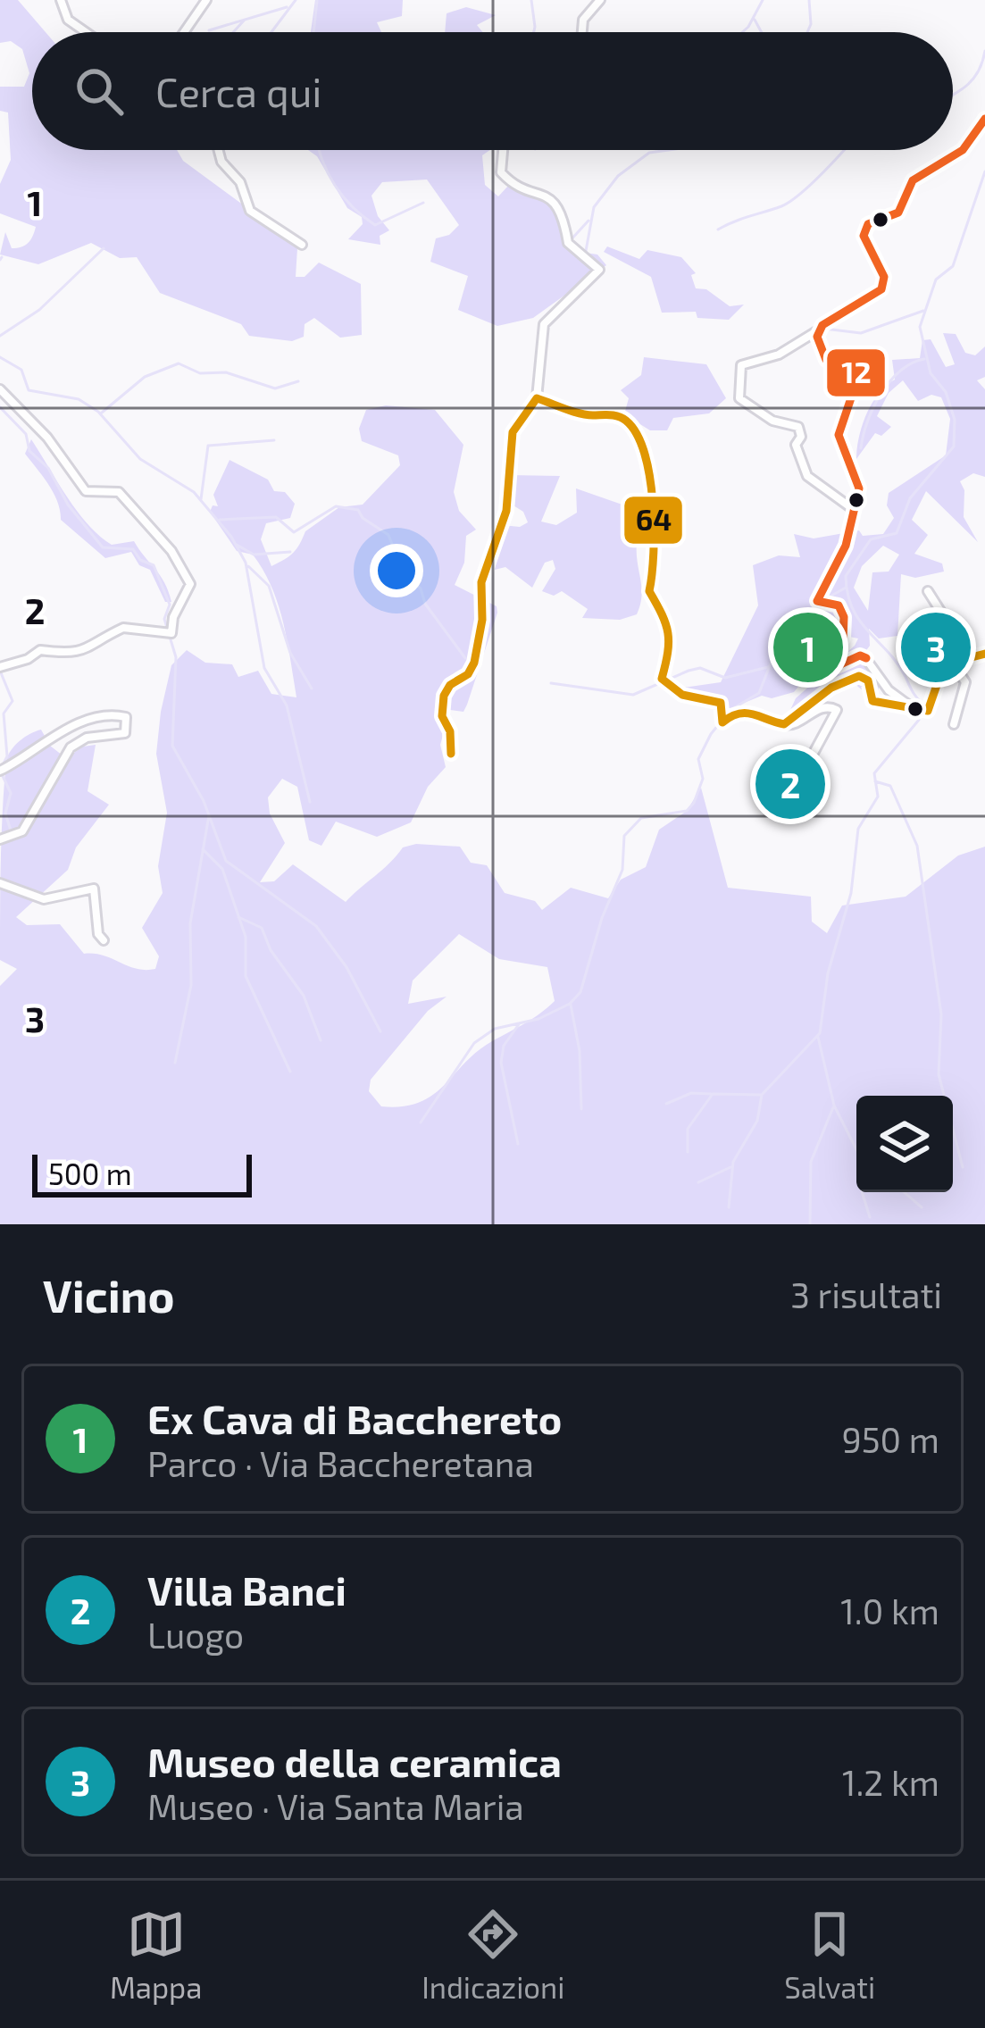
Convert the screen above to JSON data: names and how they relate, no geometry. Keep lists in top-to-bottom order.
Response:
{
  "lines": ["transit line 12", "transit line 64"],
  "scale_bar": "500 m",
  "page": {
    "search": "Cerca qui",
    "pins": ["1", "3", "2"],
    "scale": "500 m",
    "heading": ["Vicino", "3 risultati"],
    "list": [
      {
        "mark": "1",
        "name": "Ex Cava di Bacchereto",
        "note": "Parco · Via Baccheretana",
        "value": "950 m"
      },
      {
        "mark": "2",
        "name": "Villa Banci",
        "note": "Luogo",
        "value": "1.0 km"
      },
      {
        "mark": "3",
        "name": "Museo della ceramica",
        "note": "Museo · Via Santa Maria",
        "value": "1.2 km"
      }
    ],
    "nav": ["Mappa", "Indicazioni", "Salvati"]
  },
  "grid": {
    "rows": ["1", "2", "3"]
  }
}
